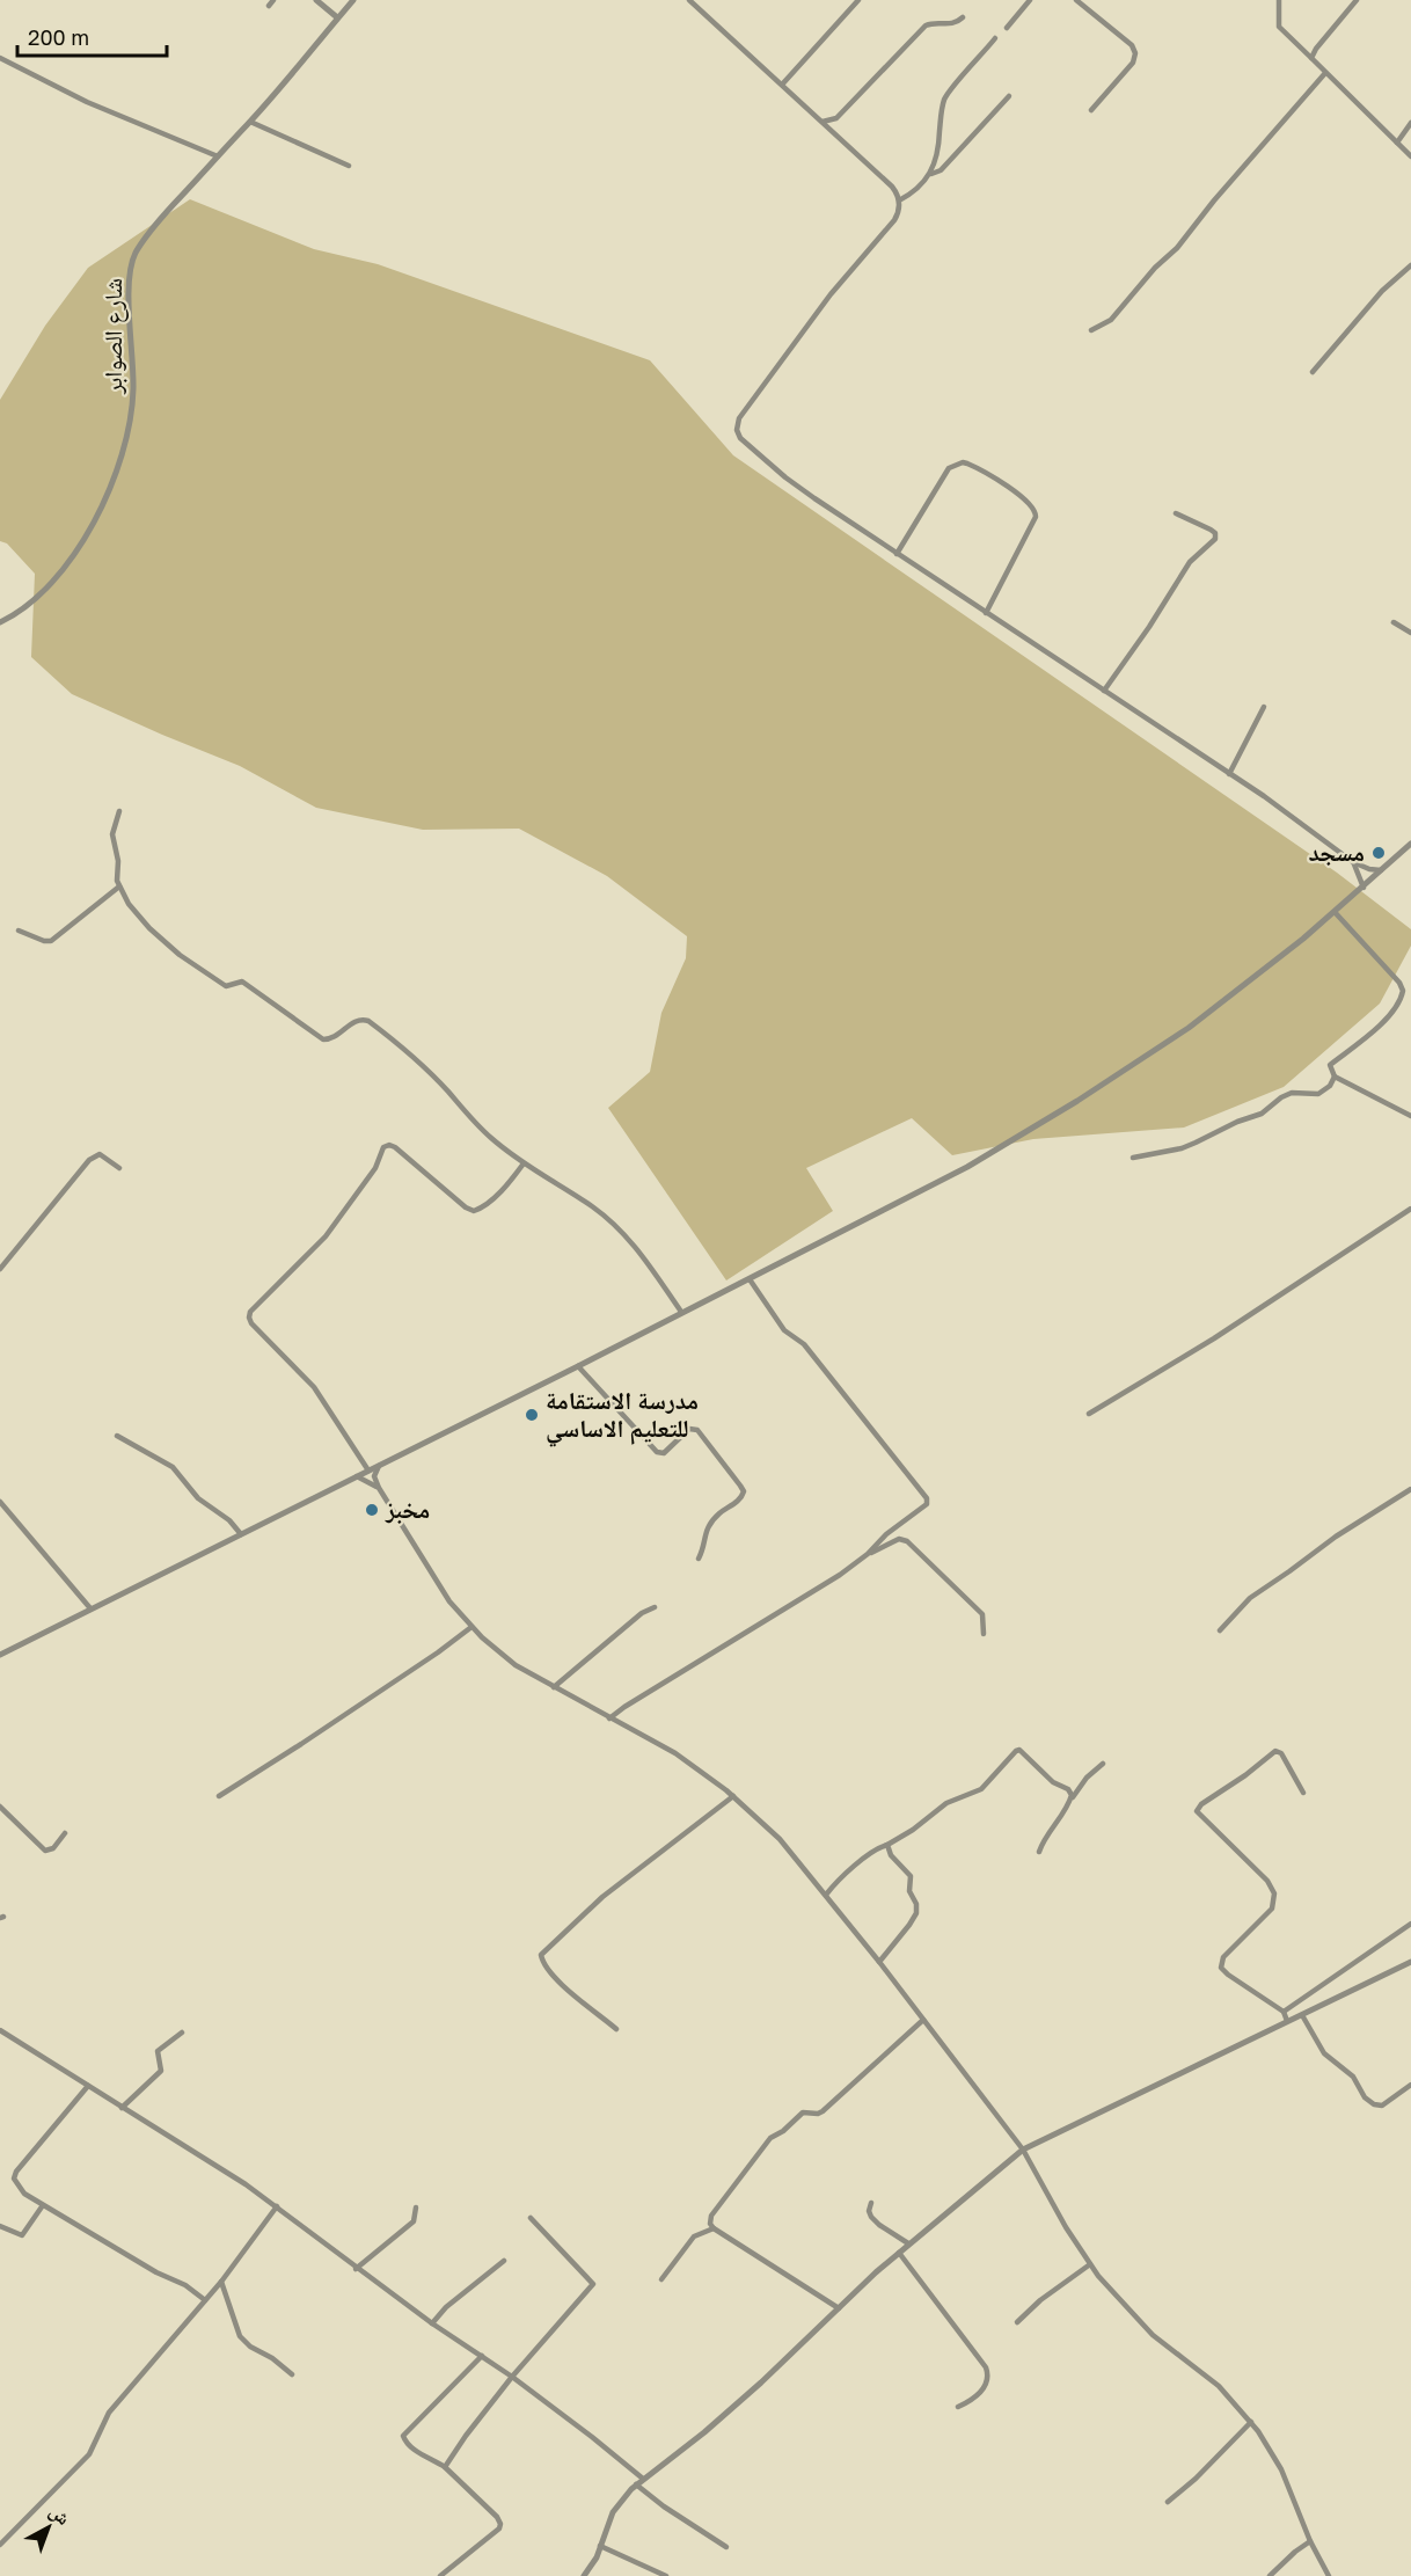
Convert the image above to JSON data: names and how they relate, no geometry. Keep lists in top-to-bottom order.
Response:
{
  "streets": {
    "street": ["شارع الصوابر"]
  },
  "places": ["مسجد", "مدرسة الاستقامة للتعليم الاساسي", "مخبز"],
  "scale_bar": "200 m",
  "north": "top right"
}
